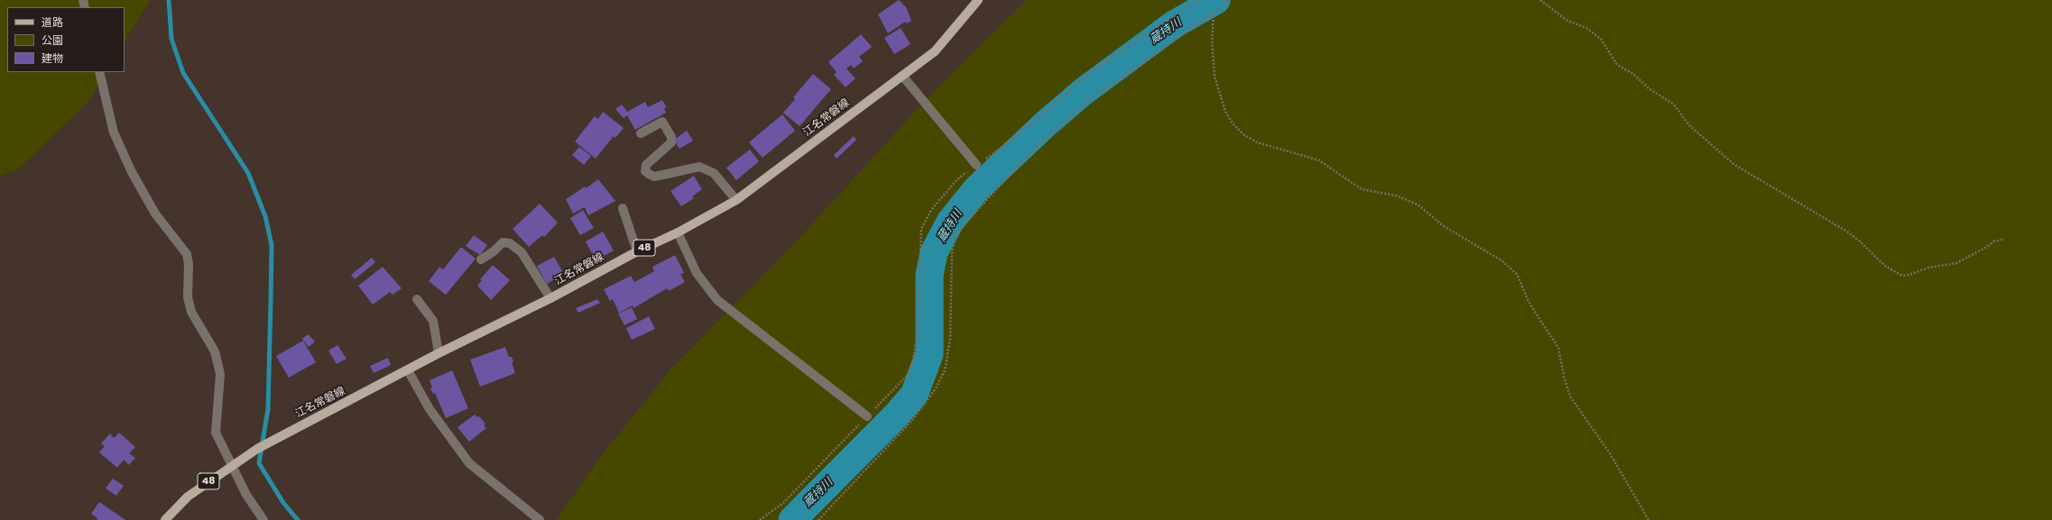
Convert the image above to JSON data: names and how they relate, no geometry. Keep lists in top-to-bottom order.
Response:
{
  "streets": {
    "main road": ["江名常磐線", "48"]
  },
  "water": ["蔵持川"],
  "legend": ["道路", "公園", "建物"]
}
